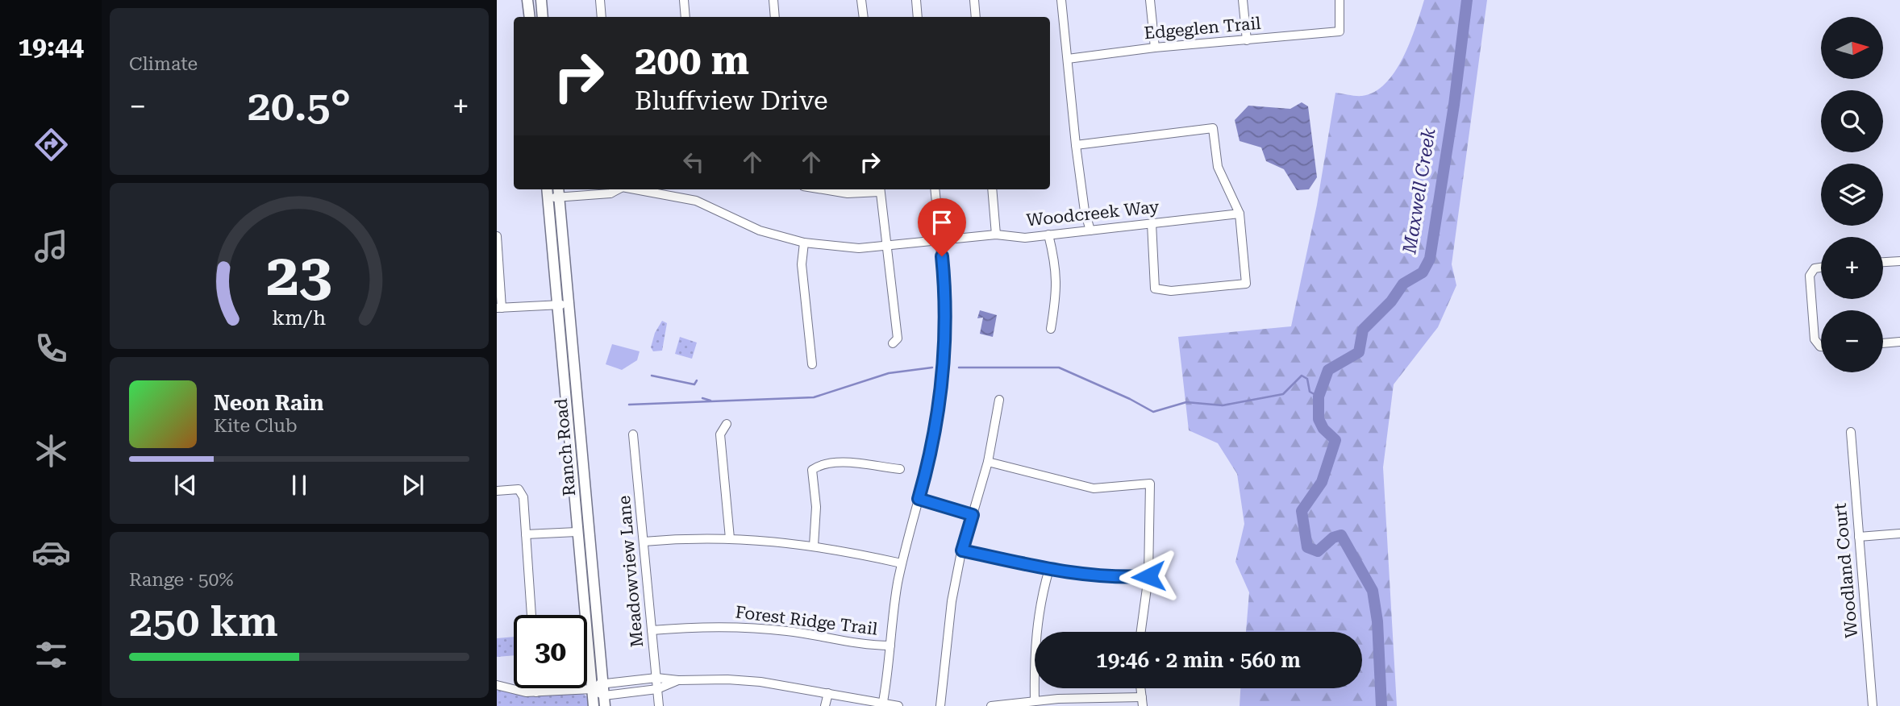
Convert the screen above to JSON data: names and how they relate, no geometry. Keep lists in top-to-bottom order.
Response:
{
  "streets": {
    "main road": ["Ranch Road"],
    "street": [
      "Edgeglen Trail",
      "Woodcreek Way",
      "Woodland Court",
      "Meadowview Lane",
      "Forest Ridge Trail"
    ]
  },
  "crossings": [
    ["Woodcreek Way", "Ranch Road"],
    ["Meadowview Lane", "Forest Ridge Trail"]
  ],
  "water": ["Maxwell Creek"],
  "north": "right",
  "page": {
    "tabs": "19:44",
    "tile": [
      "Climate",
      ["Range · 50%", "250 km"]
    ],
    "map_buttons": ["+", "−"],
    "turn": ["200 m", "Bluffview Drive"],
    "heat": ["−", "20.5°", "+"],
    "song": ["Neon Rain", "Kite Club"],
    "limit": "30",
    "trip": "19:46 · 2 min · 560 m",
    "gauge": ["23", "km/h"]
  }
}
